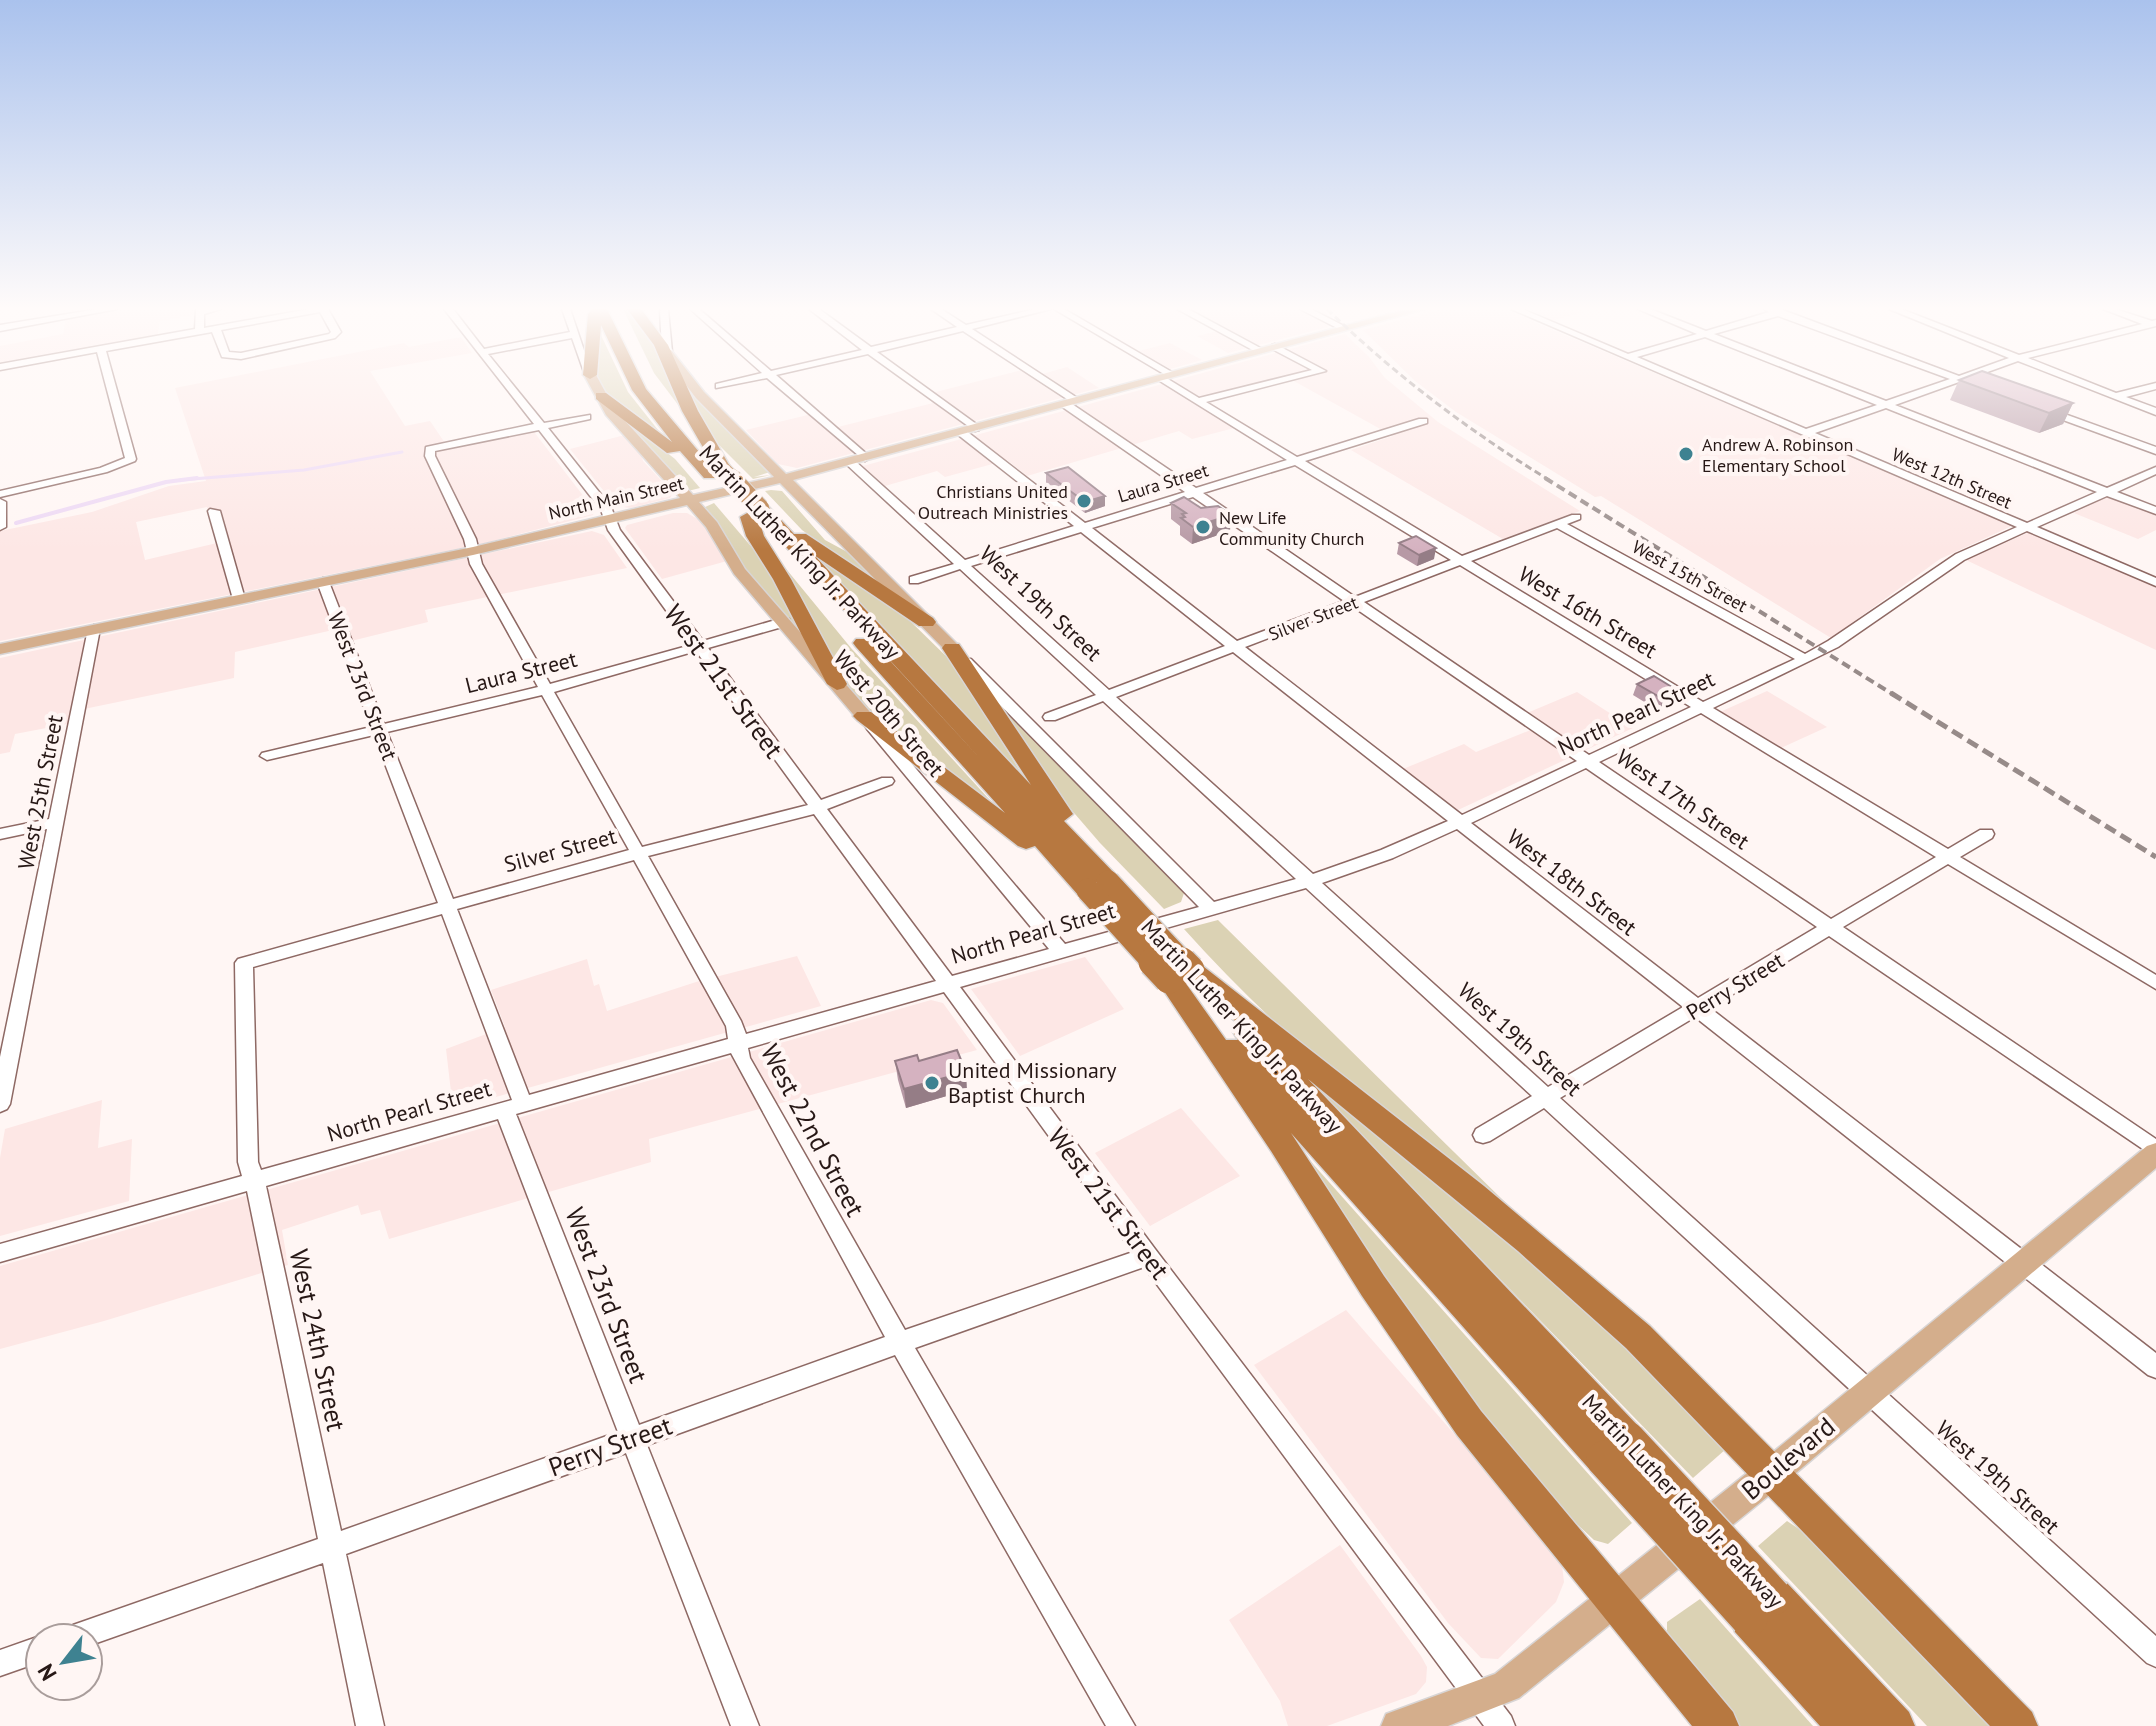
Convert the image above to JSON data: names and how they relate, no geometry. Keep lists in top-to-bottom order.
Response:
{
  "streets": {
    "highway": ["Martin Luther King Jr. Parkway"],
    "main road": ["North Main Street", "West 20th Street", "Boulevard"],
    "street": [
      "West 12th Street",
      "Laura Street",
      "West 15th Street",
      "West 19th Street",
      "West 16th Street",
      "Silver Street",
      "West 21st Street",
      "West 23rd Street",
      "North Pearl Street",
      "West 25th Street",
      "West 17th Street",
      "West 18th Street",
      "Perry Street",
      "West 22nd Street",
      "West 24th Street"
    ]
  },
  "crossings": [
    ["West 12th Street", "North Pearl Street"],
    ["Laura Street", "West 19th Street"],
    ["Laura Street", "West 16th Street"],
    ["Laura Street", "West 21st Street"],
    ["Laura Street", "West 23rd Street"],
    ["Laura Street", "West 20th Street"],
    ["Laura Street", "West 17th Street"],
    ["Laura Street", "West 18th Street"],
    ["Laura Street", "West 22nd Street"],
    ["North Main Street", "West 19th Street"],
    ["North Main Street", "West 21st Street"],
    ["North Main Street", "West 23rd Street"],
    ["North Main Street", "West 20th Street"],
    ["North Main Street", "West 25th Street"],
    ["North Main Street", "West 17th Street"],
    ["North Main Street", "West 18th Street"],
    ["North Main Street", "West 22nd Street"],
    ["West 15th Street", "Silver Street"],
    ["West 15th Street", "North Pearl Street"],
    ["West 19th Street", "Silver Street"],
    ["West 19th Street", "North Pearl Street"],
    ["West 19th Street", "Perry Street"],
    ["West 19th Street", "Boulevard"],
    ["West 16th Street", "Silver Street"],
    ["West 16th Street", "North Pearl Street"],
    ["West 16th Street", "Perry Street"],
    ["Silver Street", "West 21st Street"],
    ["Silver Street", "West 23rd Street"],
    ["Silver Street", "West 17th Street"],
    ["Silver Street", "West 18th Street"],
    ["Silver Street", "West 22nd Street"],
    ["Silver Street", "West 24th Street"],
    ["West 21st Street", "North Pearl Street"],
    ["West 21st Street", "Perry Street"],
    ["West 21st Street", "West 22nd Street"],
    ["West 21st Street", "Boulevard"],
    ["West 23rd Street", "North Pearl Street"],
    ["West 23rd Street", "Perry Street"],
    ["West 20th Street", "North Pearl Street"],
    ["North Pearl Street", "West 17th Street"],
    ["North Pearl Street", "West 18th Street"],
    ["North Pearl Street", "West 22nd Street"],
    ["North Pearl Street", "West 24th Street"],
    ["West 17th Street", "Perry Street"],
    ["West 17th Street", "Boulevard"],
    ["West 18th Street", "Perry Street"],
    ["West 18th Street", "Boulevard"],
    ["Perry Street", "West 22nd Street"],
    ["Perry Street", "West 24th Street"]
  ],
  "places": [
    "Andrew A. Robinson Elementary School",
    "Christians United Outreach Ministries",
    "New Life Community Church",
    "United Missionary Baptist Church"
  ],
  "north": "bottom left"
}
